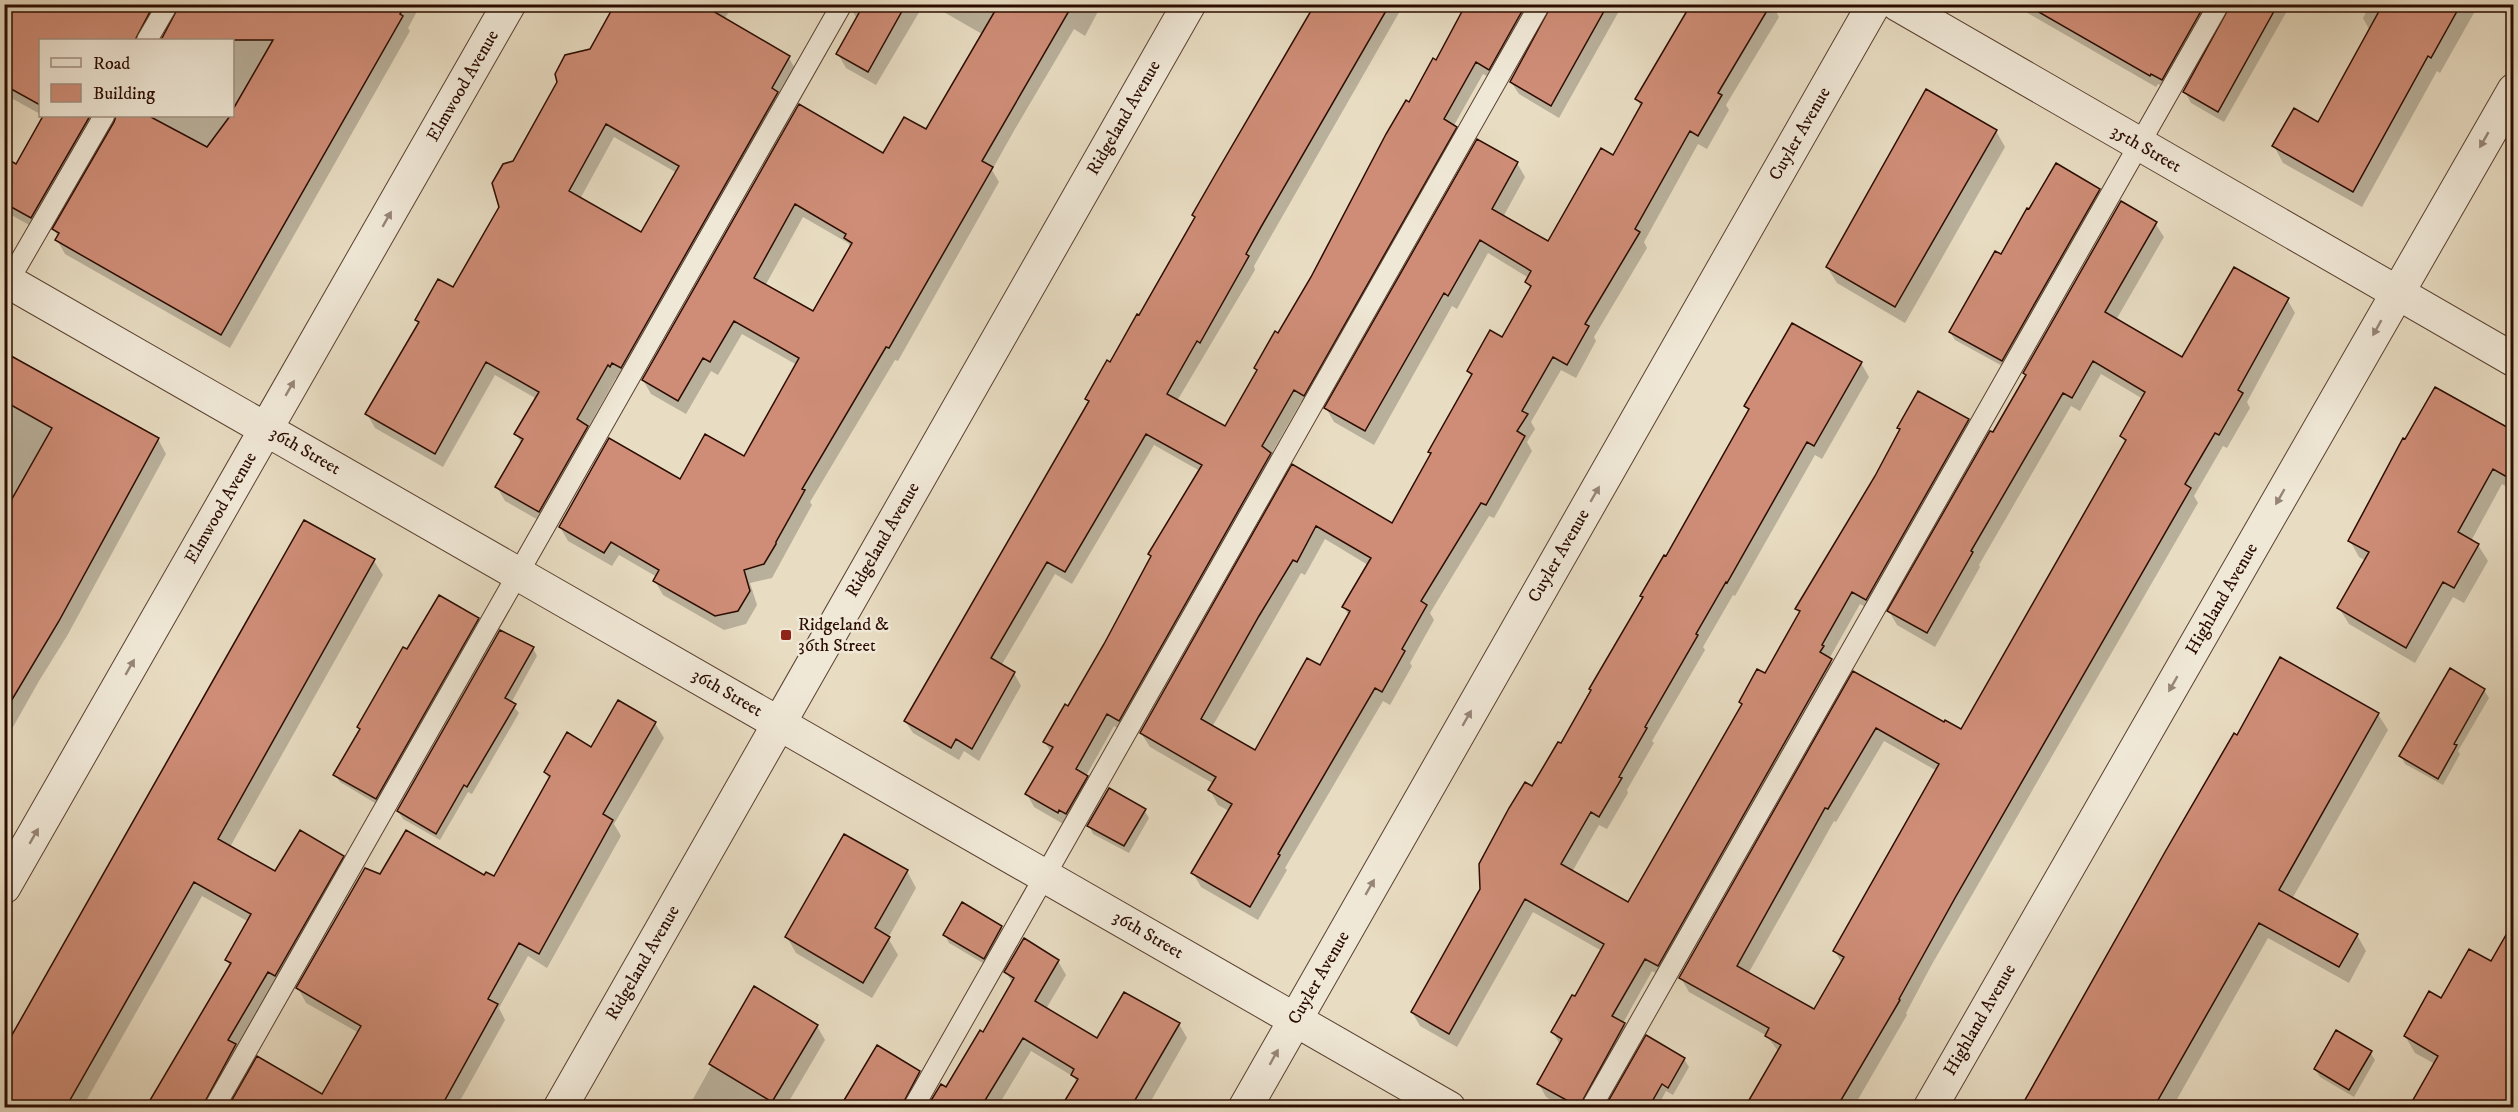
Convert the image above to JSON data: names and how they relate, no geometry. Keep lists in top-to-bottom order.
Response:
{
  "streets": {
    "street": [
      "Elmwood Avenue",
      "Ridgeland Avenue",
      "Cuyler Avenue",
      "35th Street",
      "36th Street",
      "Highland Avenue"
    ]
  },
  "crossings": [
    ["Elmwood Avenue", "36th Street"],
    ["Ridgeland Avenue", "36th Street"],
    ["Cuyler Avenue", "36th Street"],
    ["35th Street", "Highland Avenue"]
  ],
  "one_way": ["Elmwood Avenue", "Cuyler Avenue", "Highland Avenue"],
  "places": {
    "transit": ["Ridgeland & 36th Street"]
  },
  "legend": ["Road", "Building"]
}
